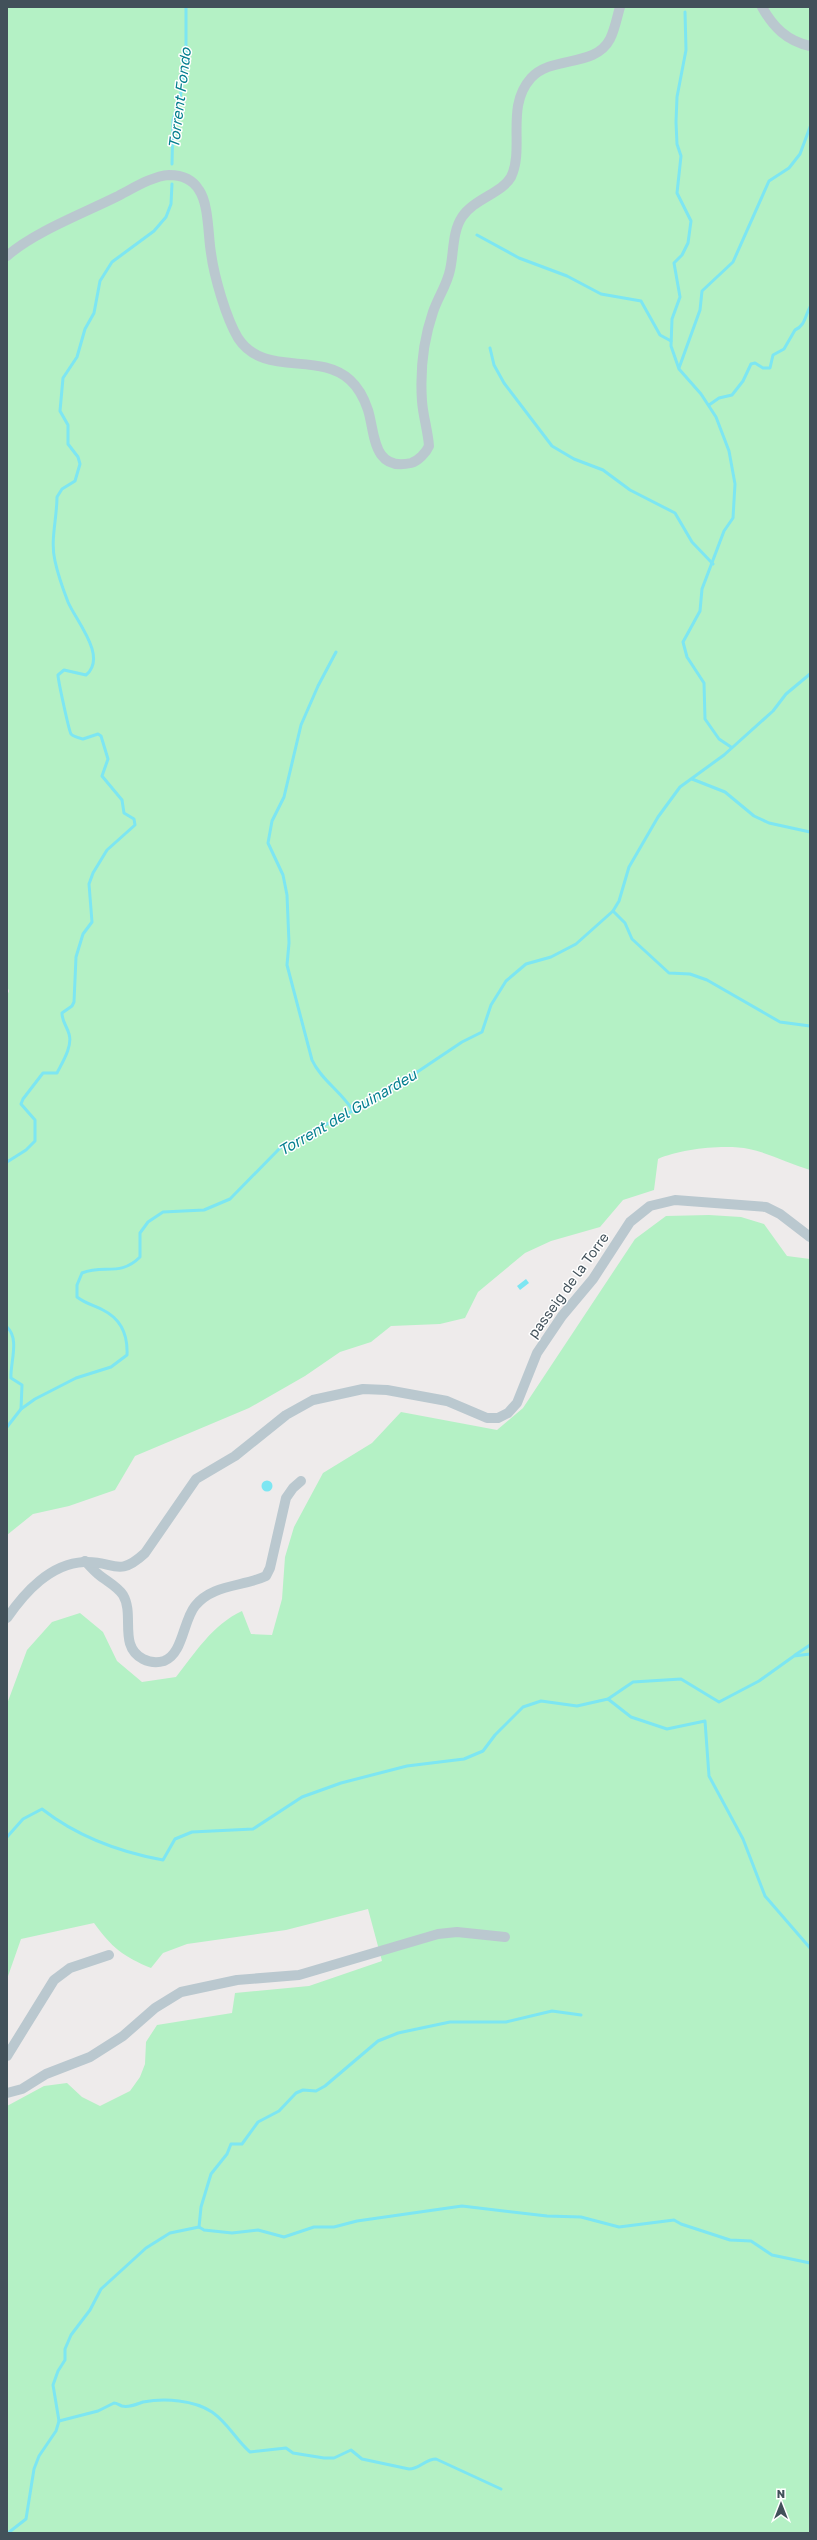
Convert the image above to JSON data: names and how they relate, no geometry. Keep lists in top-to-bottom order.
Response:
{
  "streets": {
    "street": ["passeig de la Torre"]
  },
  "water": ["Torrent Fondo", "Torrent del Guinardeu"],
  "north": "top"
}
